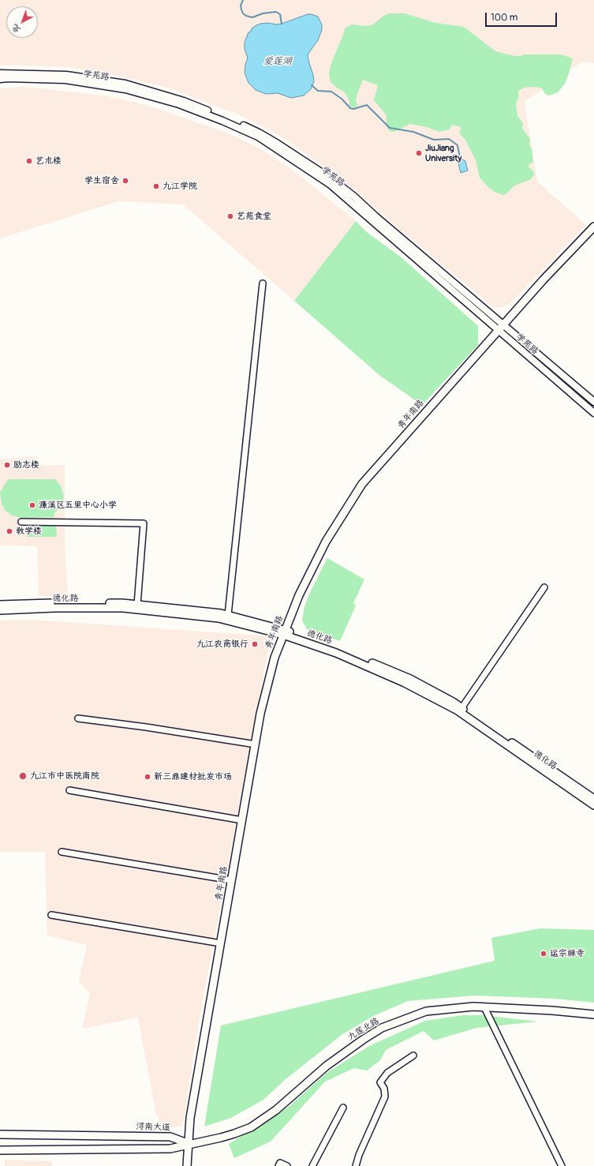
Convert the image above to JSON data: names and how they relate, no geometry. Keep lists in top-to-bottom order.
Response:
{
  "streets": {
    "main road": [
      "青年南路",
      "德化路",
      "九莲北路",
      "浔南大道"
    ],
    "street": ["学苑路"]
  },
  "crossings": [
    ["学苑路", "青年南路"],
    ["青年南路", "德化路"],
    ["青年南路", "九莲北路"],
    ["青年南路", "浔南大道"],
    ["九莲北路", "浔南大道"]
  ],
  "water": ["爱莲湖"],
  "places": [
    "JiuJiang University",
    "艺术楼",
    "学生宿舍",
    "九江学院",
    "艺苑食堂",
    "励志楼",
    "濂溪区五里中心小学",
    "教学楼",
    "九江农商银行",
    "九江市中医院南院",
    "新三鼎建材批发市场",
    "运宗禅寺"
  ],
  "scale_bar": "100 m",
  "north": "bottom left"
}
